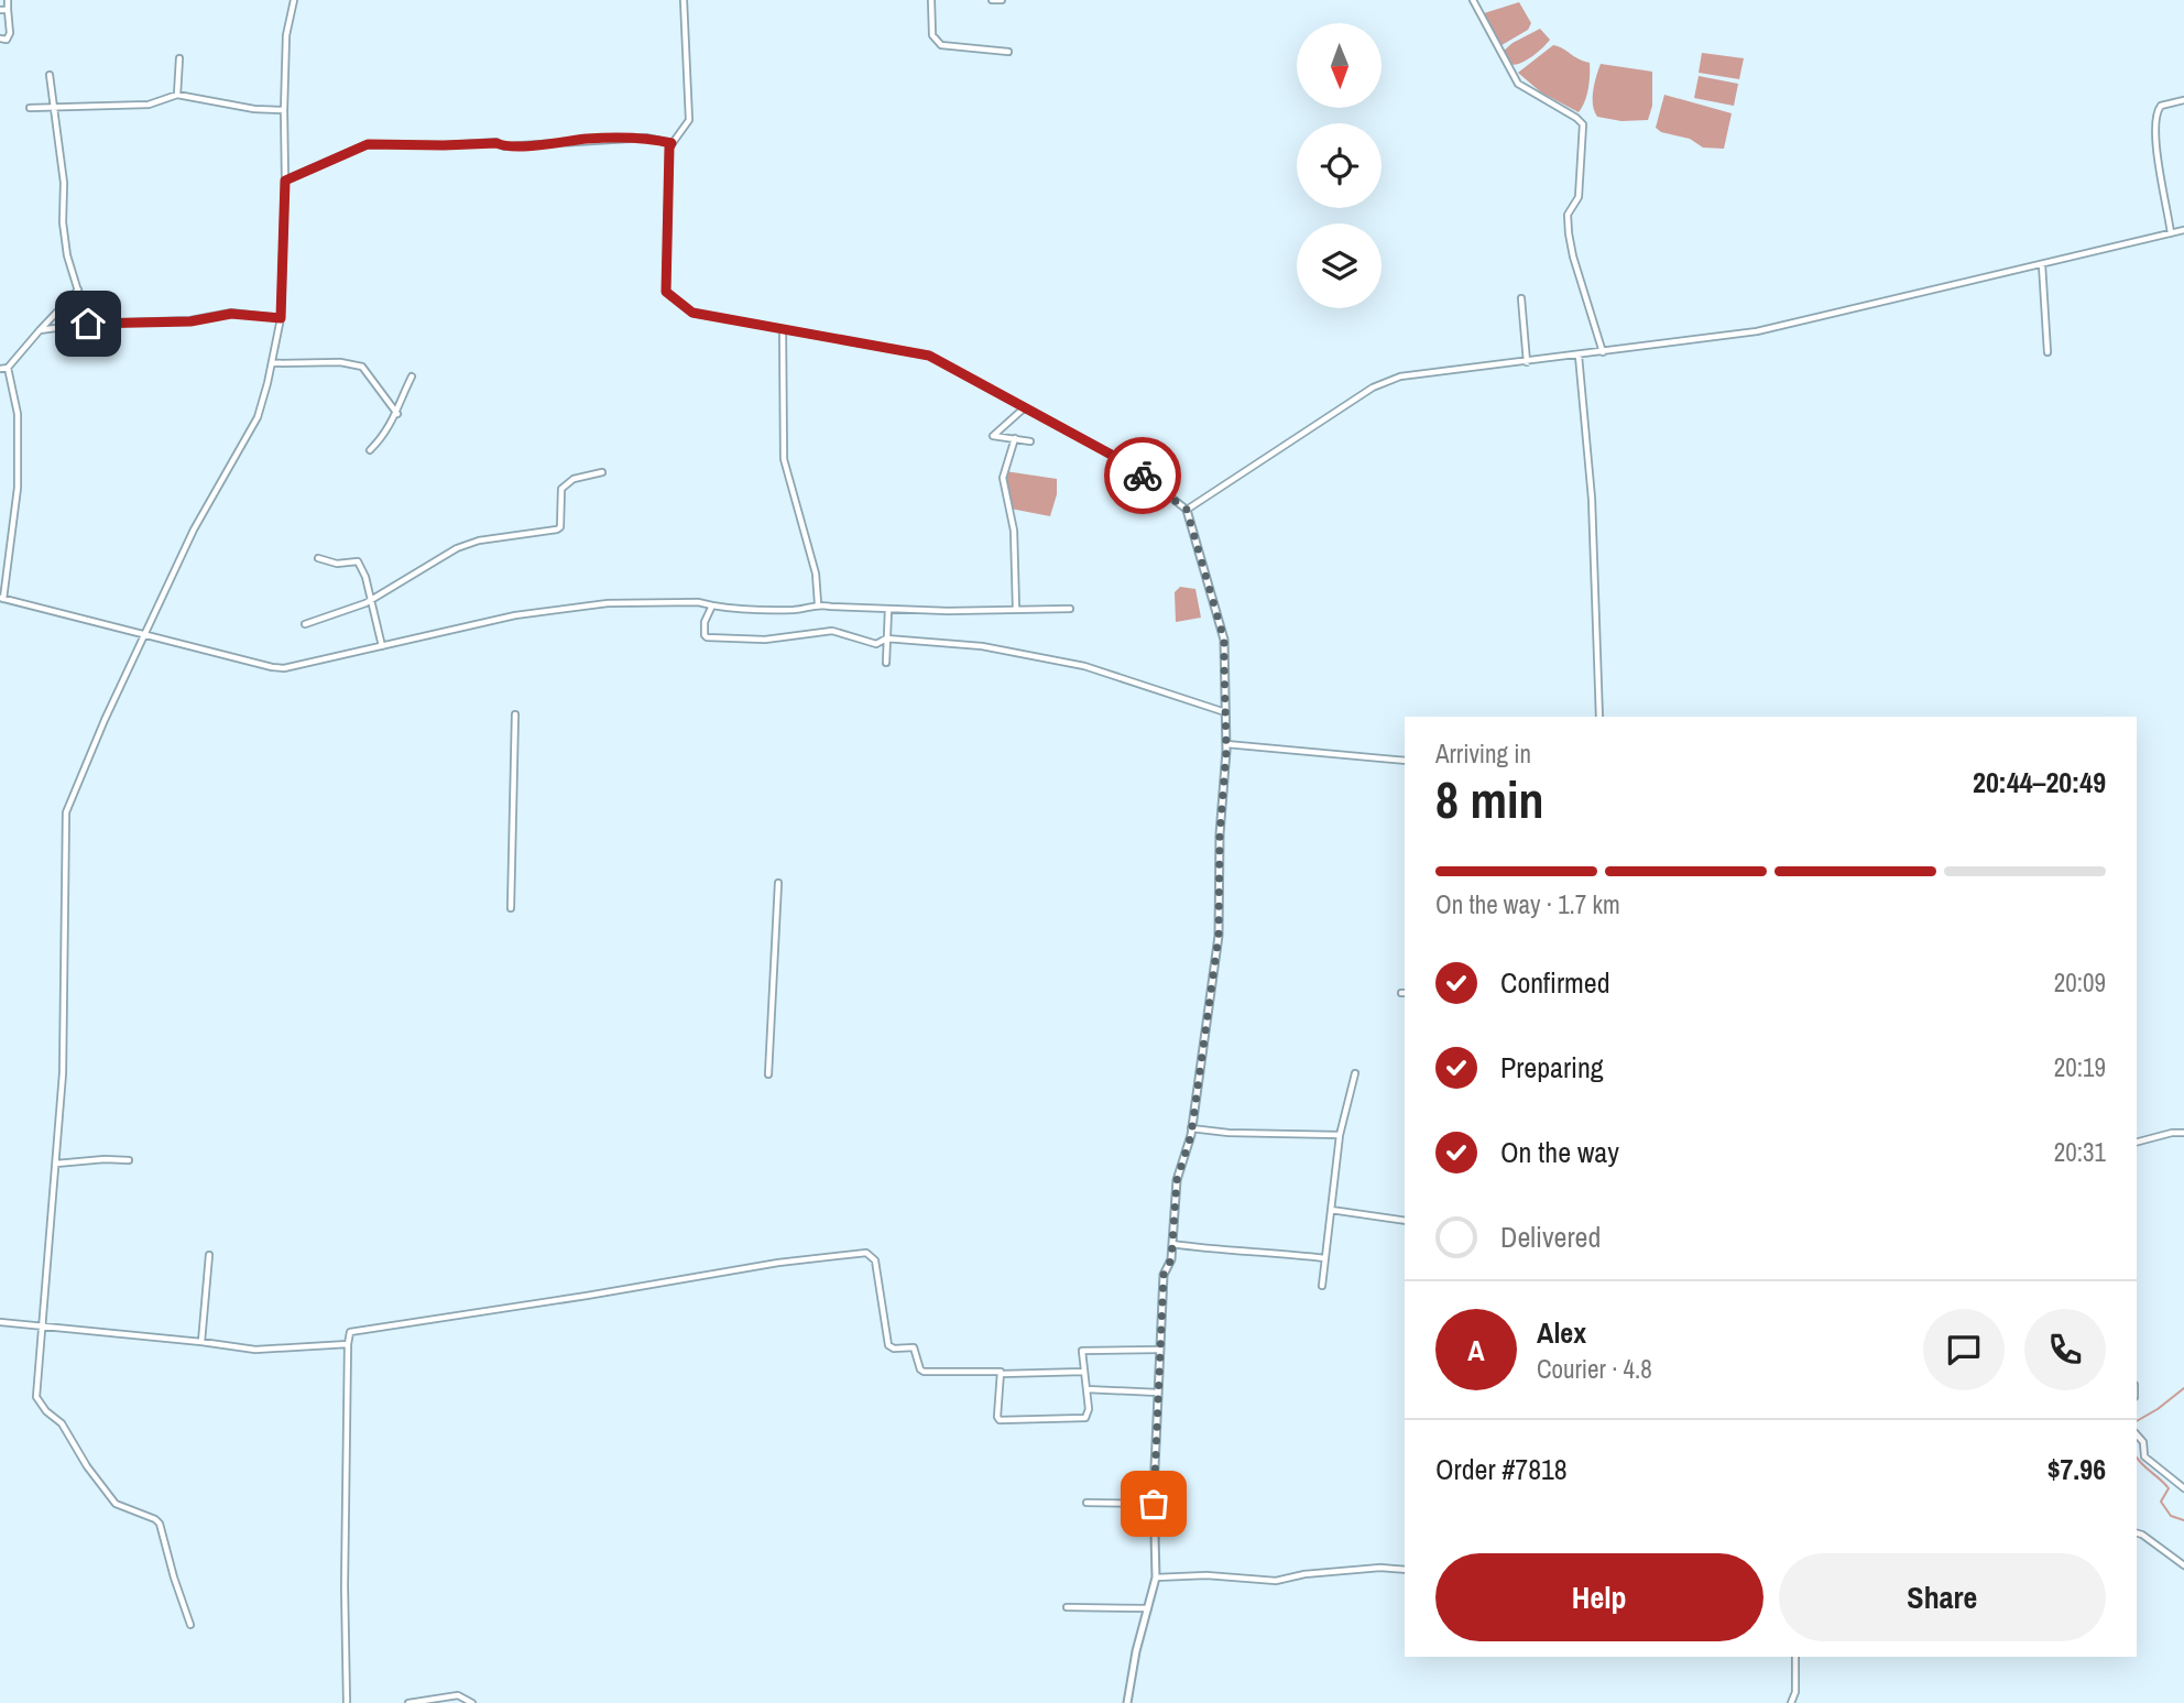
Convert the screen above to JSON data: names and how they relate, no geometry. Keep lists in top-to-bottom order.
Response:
{
  "north": "bottom",
  "page": {
    "heading": ["8 min", "Arriving in", "20:44–20:49"],
    "panel": [
      "Alex",
      "Courier · 4.8",
      "Order #7818",
      "$7.96"
    ],
    "bar": "On the way · 1.7 km",
    "list": [
      ["Confirmed", "20:09"],
      ["Preparing", "20:19"],
      ["On the way", "20:31"],
      "Delivered"
    ],
    "round": "A",
    "buttons": ["Help", "Share"]
  }
}
